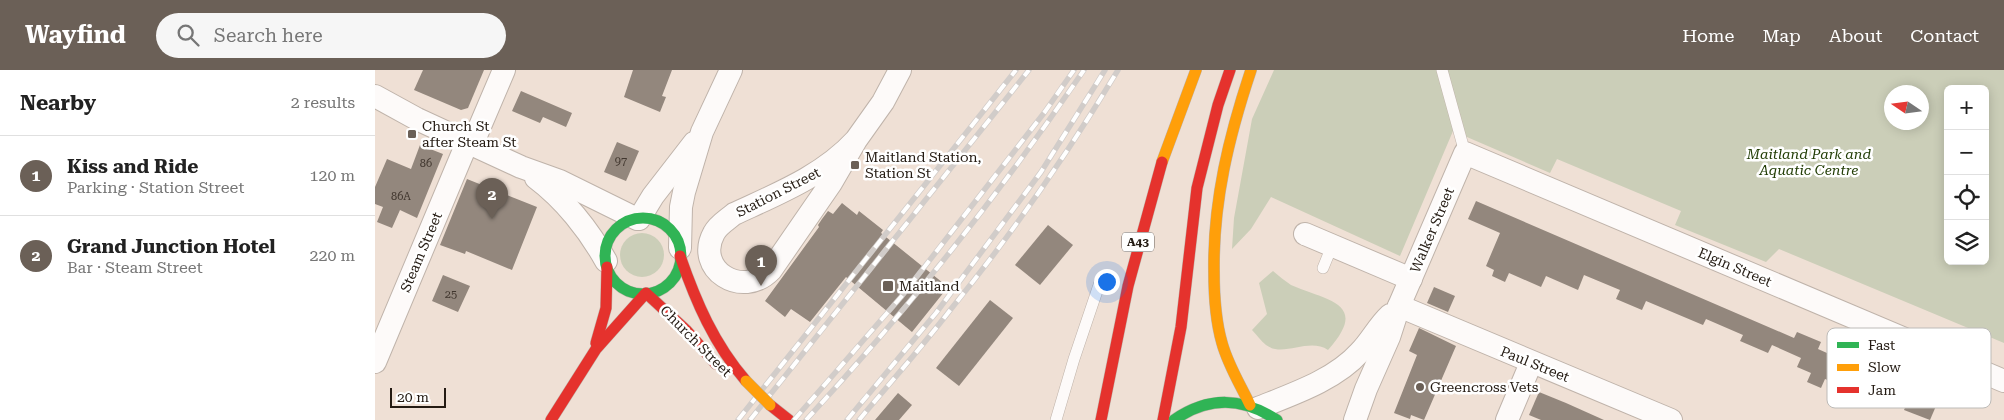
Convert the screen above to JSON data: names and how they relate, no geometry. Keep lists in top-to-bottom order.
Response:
{
  "streets": {
    "main road": ["A43", "Church Street"],
    "street": [
      "Station Street",
      "Walker Street",
      "Steam Street",
      "Elgin Street",
      "Paul Street"
    ]
  },
  "crossings": [
    ["Walker Street", "Elgin Street"],
    ["Walker Street", "Paul Street"]
  ],
  "parks": ["Maitland Park and Aquatic Centre"],
  "places": {
    "transit": ["Church St after Steam St", "Maitland Station, Station St", "Maitland"],
    "other": ["Greencross Vets"]
  },
  "house_numbers": [
    "97",
    "86",
    "86A",
    "25"
  ],
  "legend": ["Fast", "Slow", "Jam"],
  "scale_bar": "20 m",
  "north": "left",
  "page": {
    "header": "Wayfind",
    "search": "Search here",
    "nav": [
      "Home",
      "Map",
      "About",
      "Contact"
    ],
    "heading": ["Nearby", "2 results"],
    "map_buttons": ["+", "−"],
    "list": [
      {
        "mark": "1",
        "name": "Kiss and Ride",
        "note": "Parking · Station Street",
        "value": "120 m"
      },
      {
        "mark": "2",
        "name": "Grand Junction Hotel",
        "note": "Bar · Steam Street",
        "value": "220 m"
      }
    ],
    "pins": ["2", "1"],
    "scale": "20 m"
  }
}
